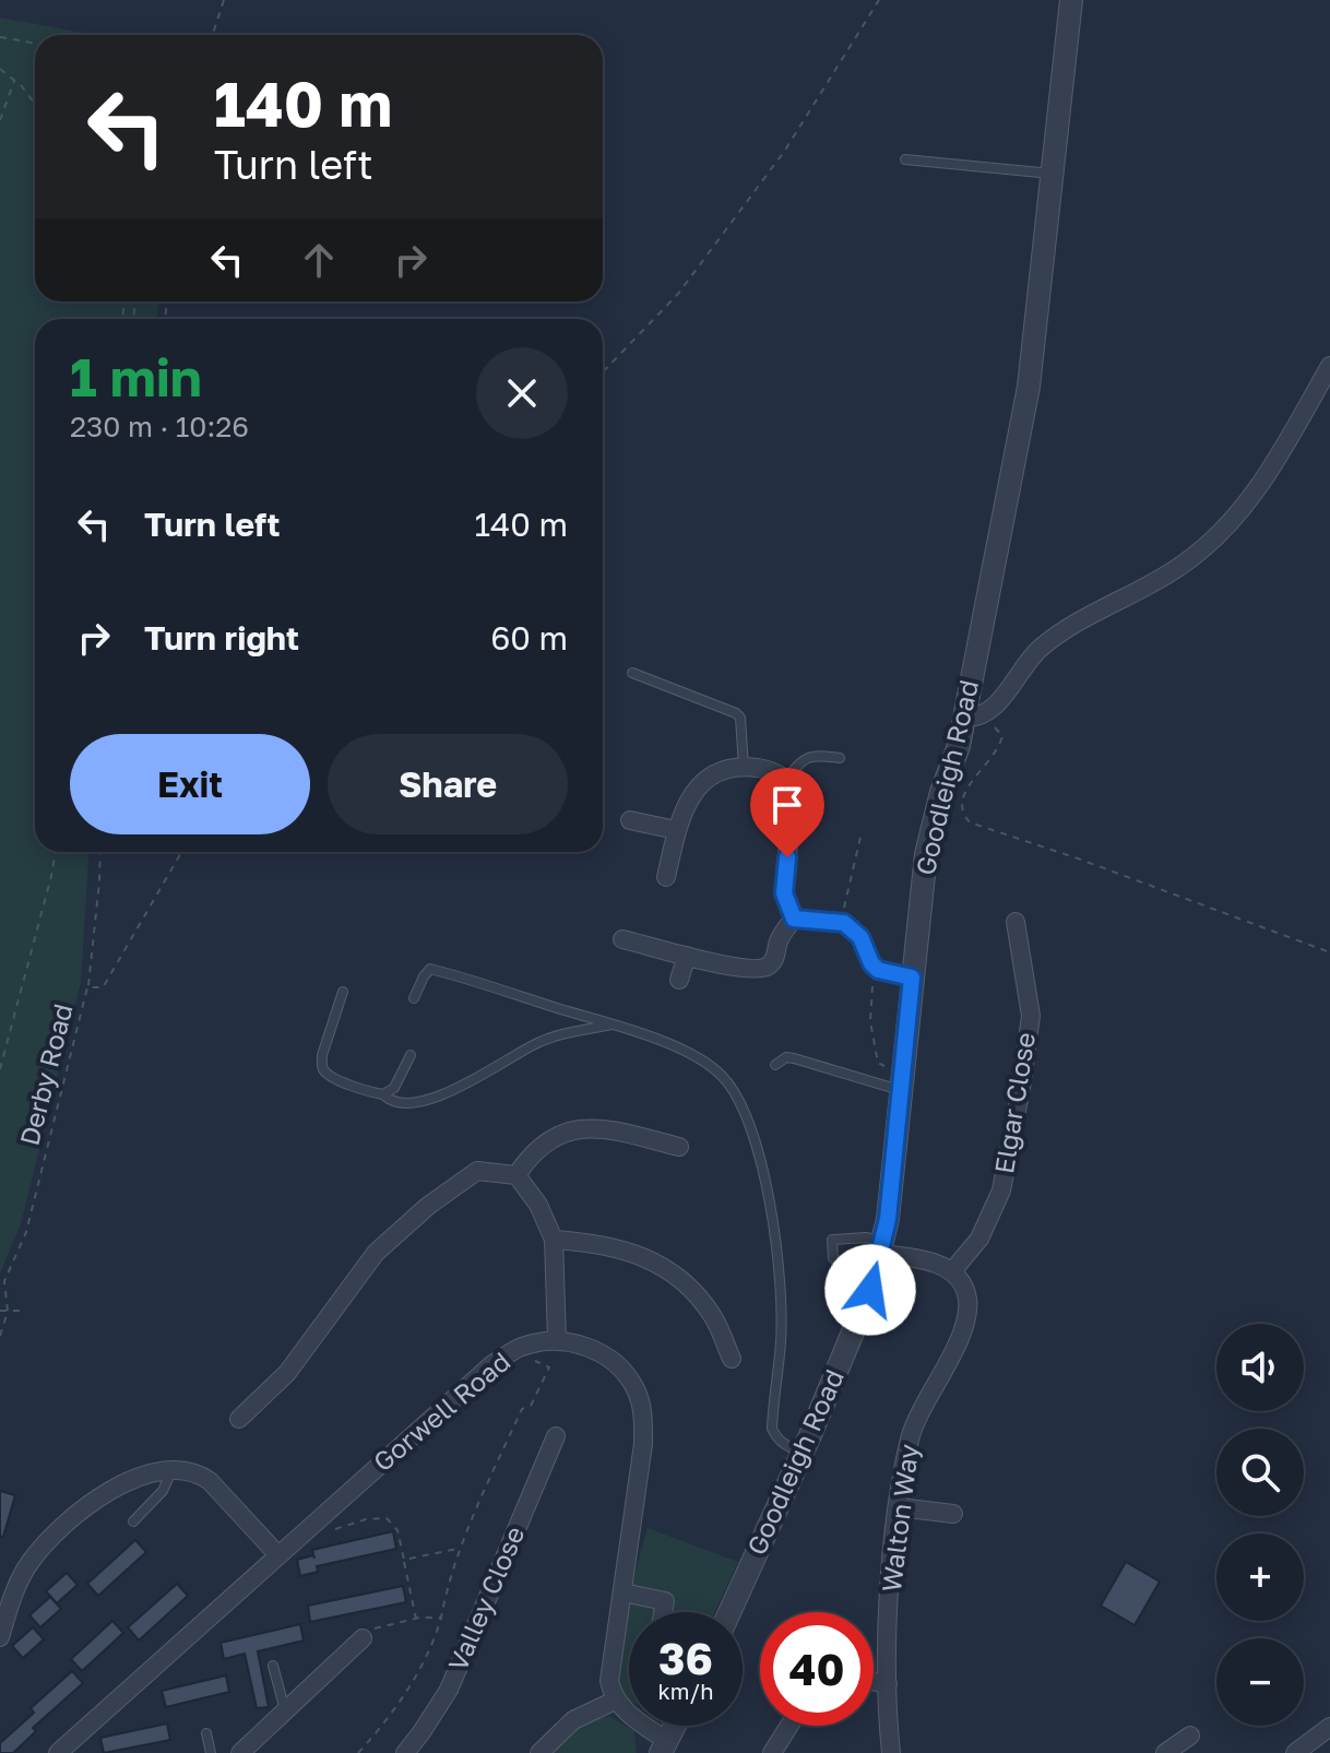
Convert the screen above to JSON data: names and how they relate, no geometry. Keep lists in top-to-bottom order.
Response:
{
  "streets": {
    "street": [
      "Goodleigh Road",
      "Elgar Close",
      "Gorwell Road",
      "Walton Way",
      "Valley Close"
    ],
    "path": ["Derby Road"]
  },
  "crossings": [
    ["Elgar Close", "Walton Way"]
  ],
  "page": {
    "turn": ["140 m", "Turn left"],
    "heading": ["1 min", "230 m · 10:26"],
    "list": [
      {
        "name": "Turn left",
        "value": "140 m"
      },
      {
        "name": "Turn right",
        "value": "60 m"
      }
    ],
    "buttons": ["Exit", "Share"],
    "map_buttons": ["+", "−"],
    "speed": "36 km/h",
    "limit": "40"
  }
}
